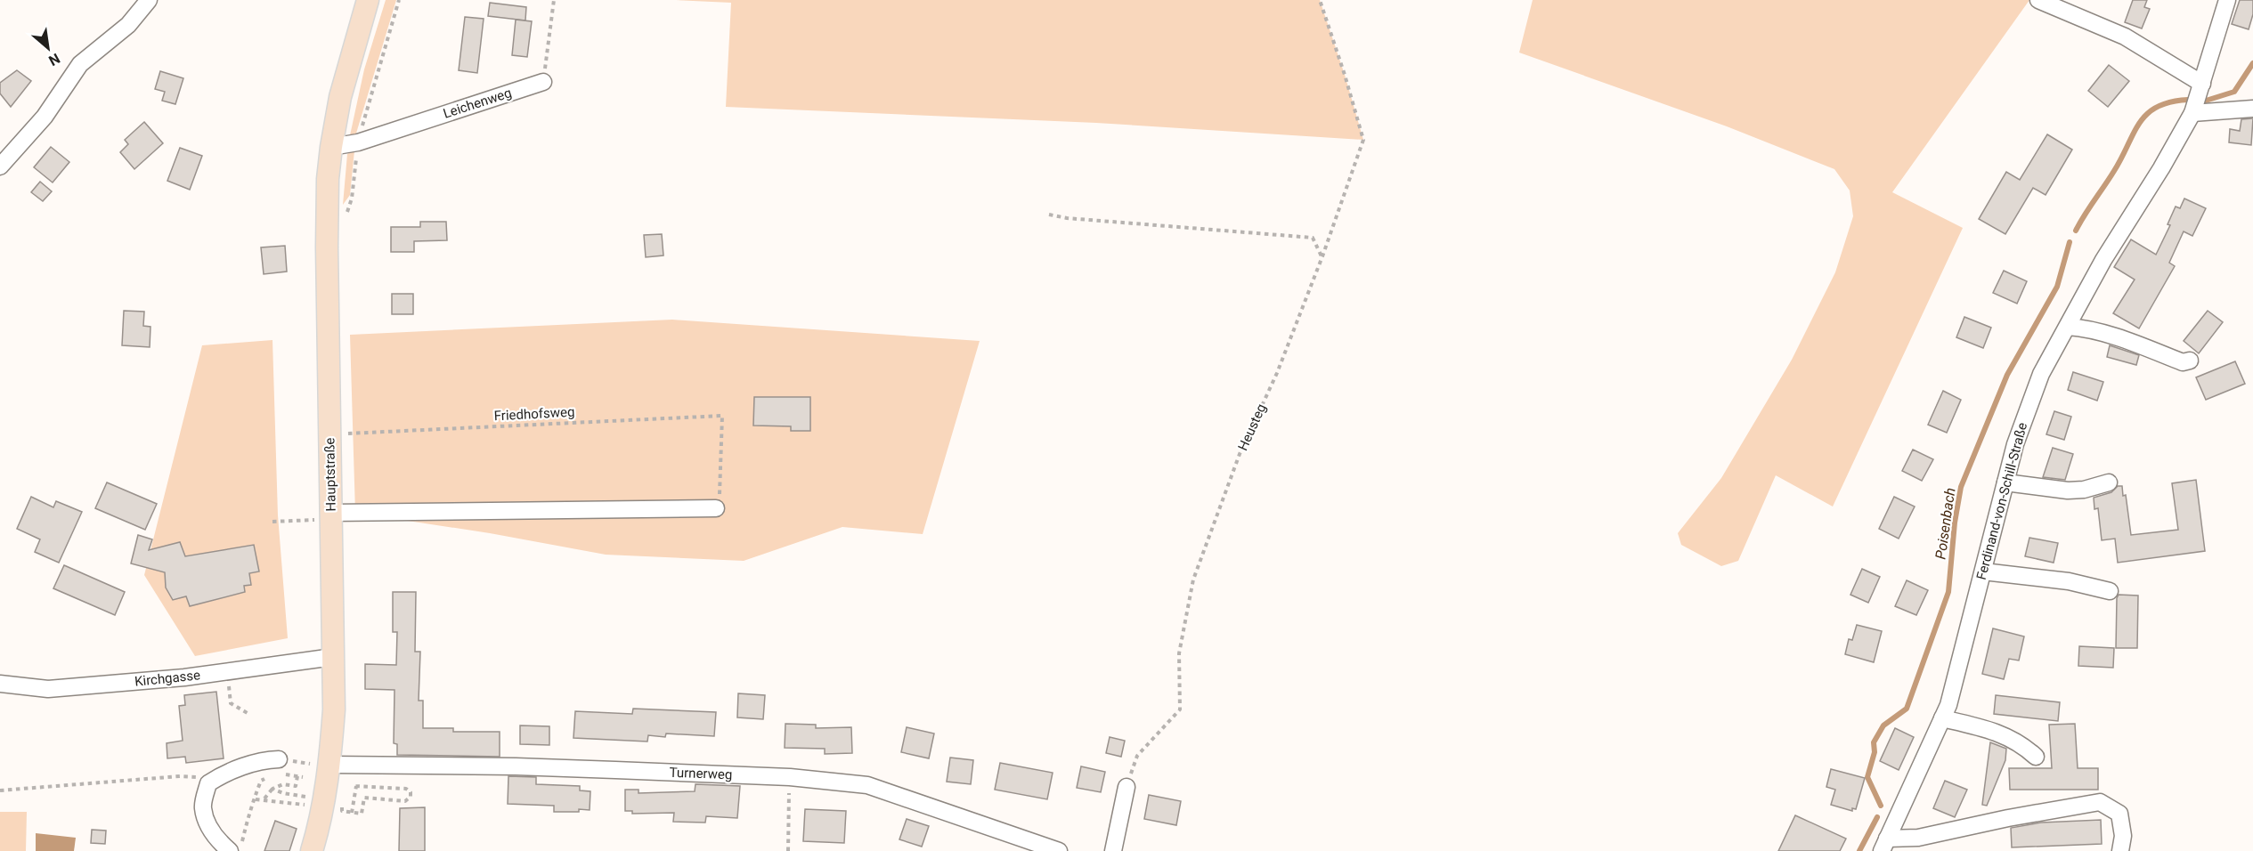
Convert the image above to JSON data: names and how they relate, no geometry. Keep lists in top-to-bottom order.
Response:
{
  "streets": {
    "main road": ["Hauptstraße"],
    "street": [
      "Leichenweg",
      "Ferdinand-von-Schill-Straße",
      "Kirchgasse",
      "Turnerweg"
    ],
    "path": ["Friedhofsweg", "Heusteg"]
  },
  "crossings": [
    ["Leichenweg", "Hauptstraße"],
    ["Hauptstraße", "Kirchgasse"],
    ["Hauptstraße", "Turnerweg"]
  ],
  "water": ["Poisenbach"],
  "north": "bottom right"
}
